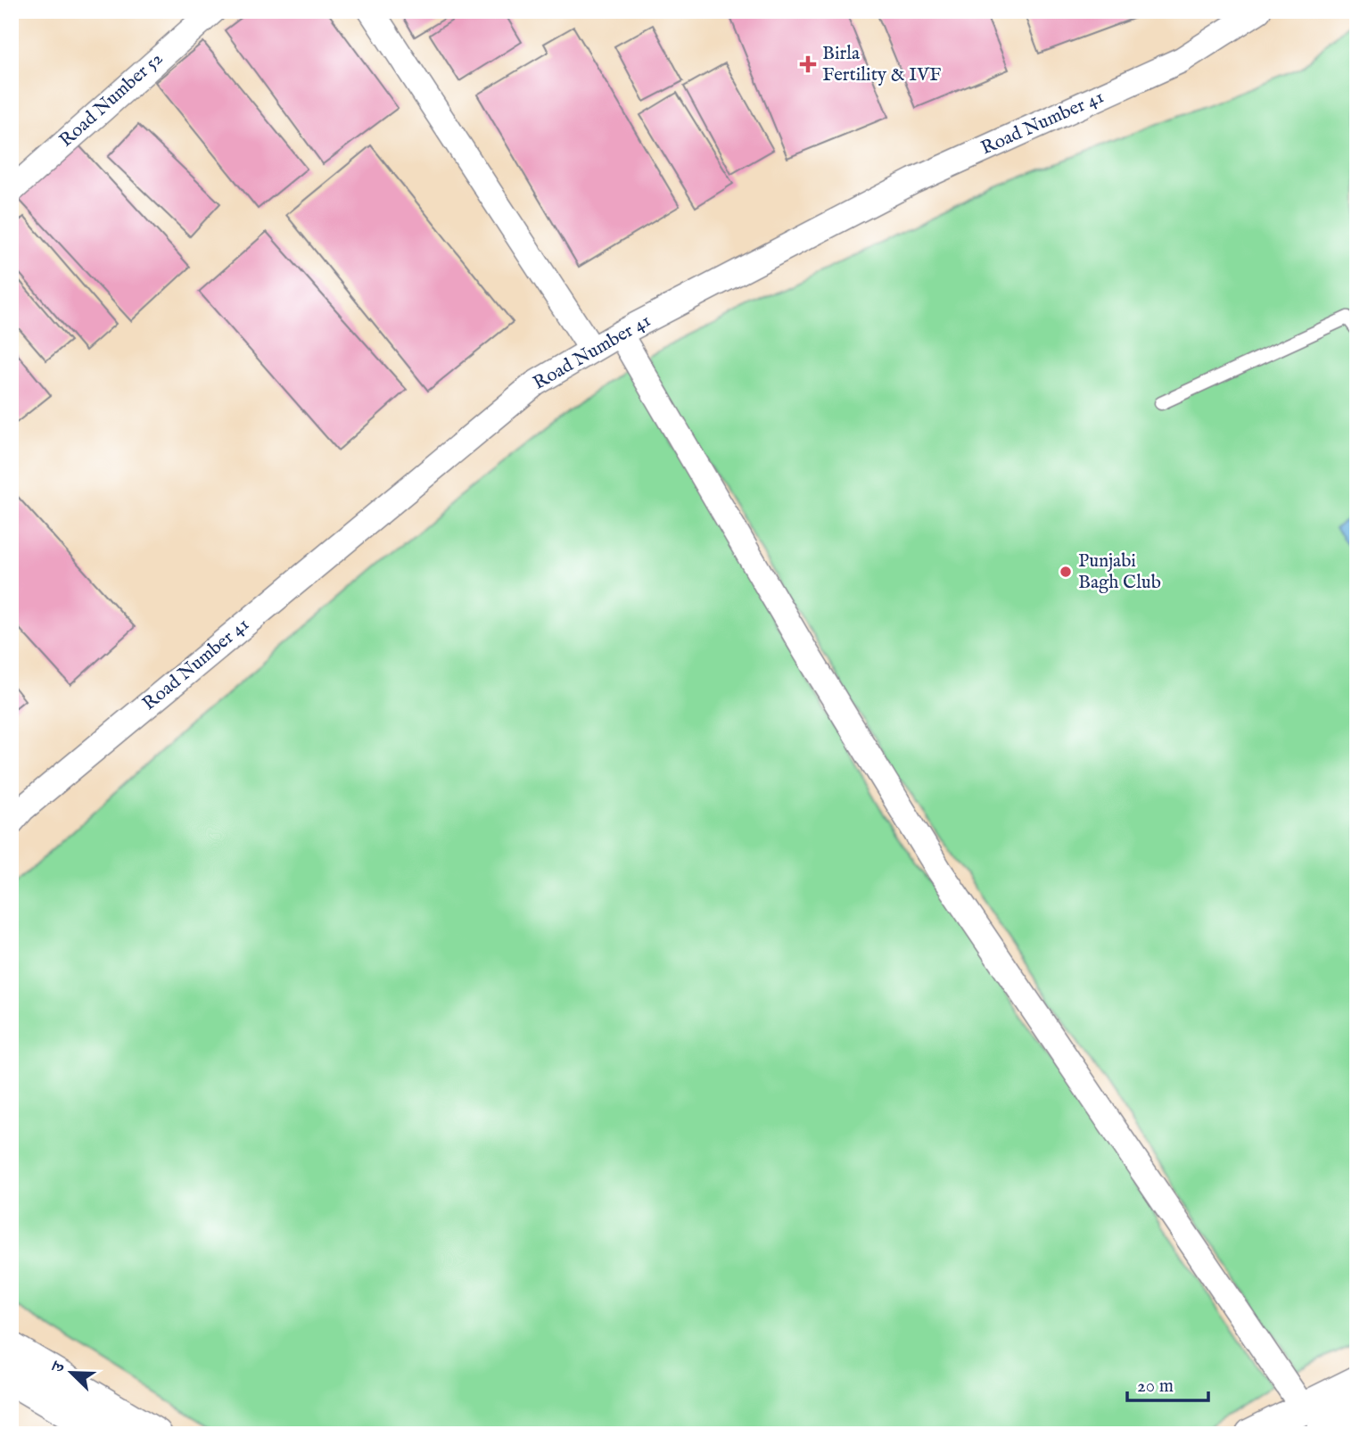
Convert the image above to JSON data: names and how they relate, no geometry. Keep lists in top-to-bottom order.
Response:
{
  "streets": {
    "street": ["Road Number 52", "Road Number 41"]
  },
  "places": {
    "health": ["Birla Fertility & IVF"],
    "other": ["Punjabi Bagh Club"]
  },
  "scale_bar": "20 m",
  "north": "top left"
}
